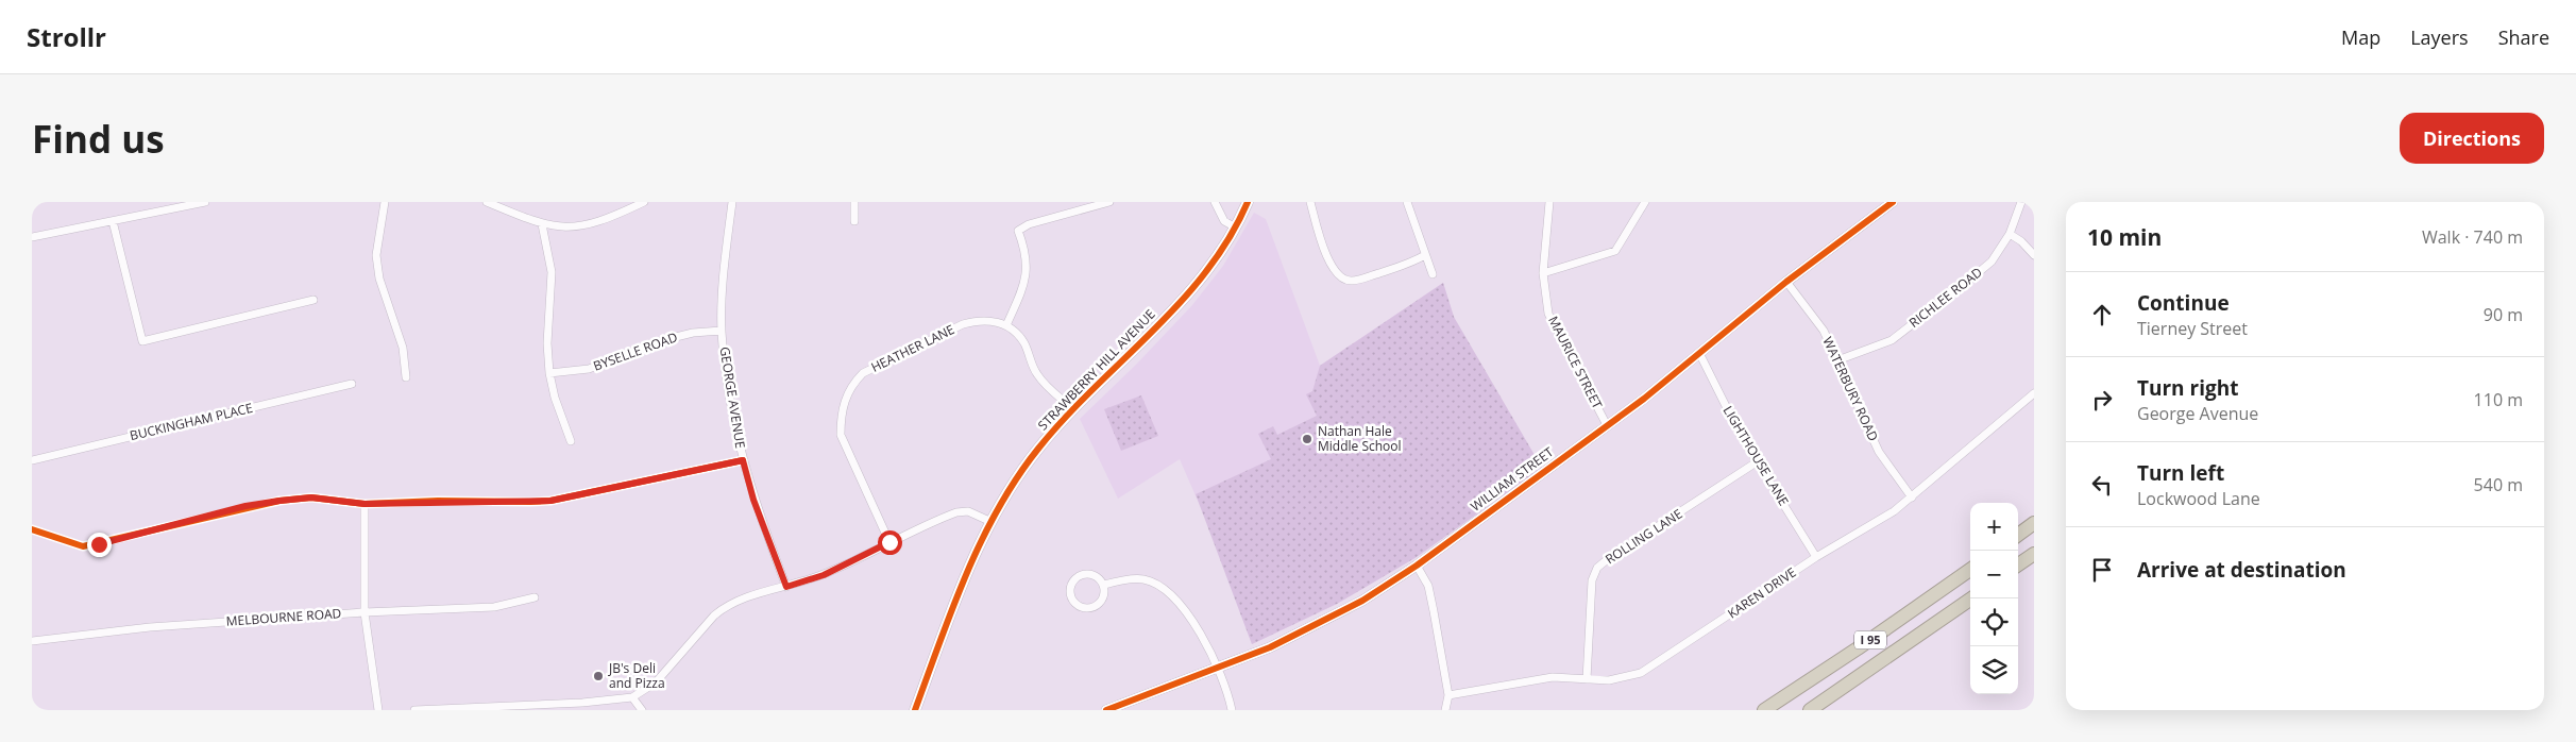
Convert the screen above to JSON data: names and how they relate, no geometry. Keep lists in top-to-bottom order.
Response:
{
  "streets": {
    "highway": ["I 95"],
    "main road": ["STRAWBERRY HILL AVENUE"],
    "street": [
      "RICHLEE ROAD",
      "HEATHER LANE",
      "BYSELLE ROAD",
      "MAURICE STREET",
      "WATERBURY ROAD",
      "GEORGE AVENUE",
      "BUCKINGHAM PLACE",
      "LIGHTHOUSE LANE",
      "WILLIAM STREET",
      "ROLLING LANE",
      "KAREN DRIVE",
      "MELBOURNE ROAD"
    ]
  },
  "crossings": [
    ["RICHLEE ROAD", "WATERBURY ROAD"],
    ["BYSELLE ROAD", "GEORGE AVENUE"],
    ["MAURICE STREET", "WILLIAM STREET"],
    ["WATERBURY ROAD", "WILLIAM STREET"],
    ["WATERBURY ROAD", "KAREN DRIVE"],
    ["LIGHTHOUSE LANE", "WILLIAM STREET"],
    ["LIGHTHOUSE LANE", "ROLLING LANE"],
    ["LIGHTHOUSE LANE", "KAREN DRIVE"],
    ["ROLLING LANE", "KAREN DRIVE"]
  ],
  "places": ["Nathan Hale Middle School", "JB's Deli and Pizza"],
  "page": {
    "header": "Strollr",
    "nav": ["Map", "Layers", "Share"],
    "buttons": "Directions",
    "title": "Find us",
    "heading": ["10 min", "Walk · 740 m"],
    "list": [
      ["Continue", "Tierney Street", "90 m"],
      ["Turn right", "George Avenue", "110 m"],
      ["Turn left", "Lockwood Lane", "540 m"],
      "Arrive at destination"
    ],
    "map_buttons": ["+", "−"]
  }
}
